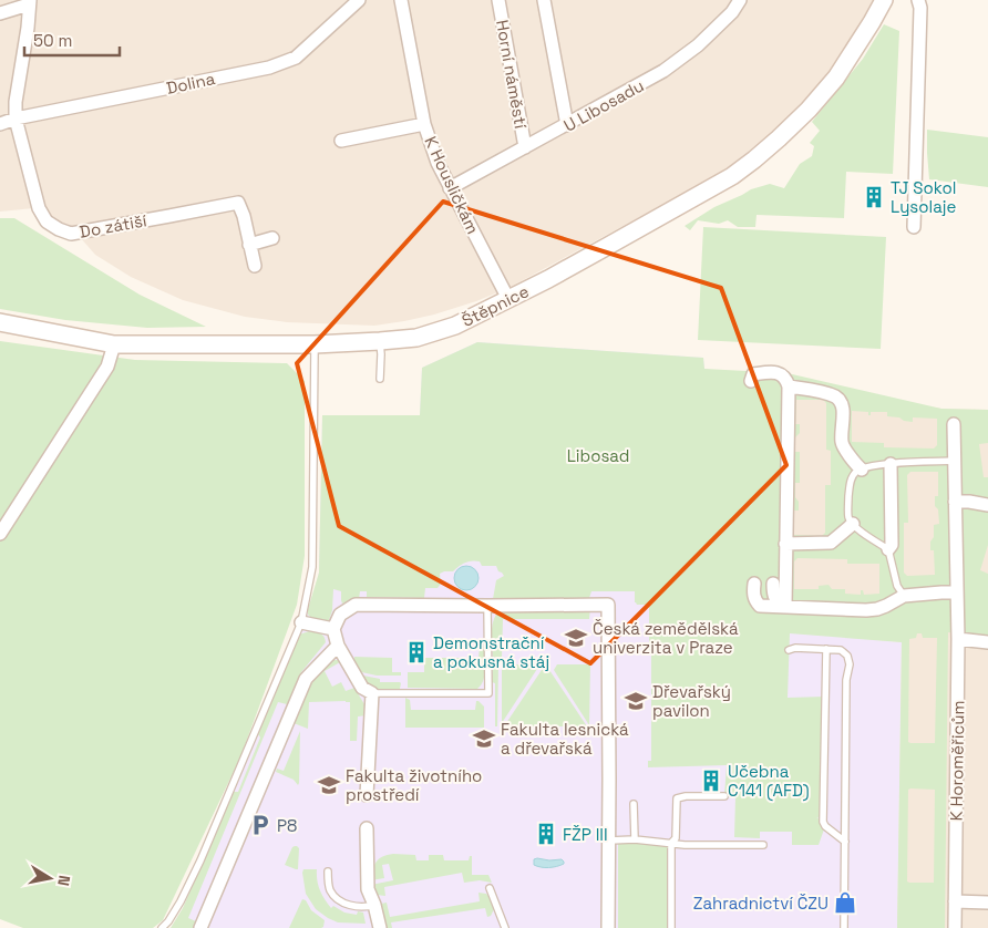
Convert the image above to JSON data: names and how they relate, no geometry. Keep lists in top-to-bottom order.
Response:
{
  "streets": {
    "street": [
      "Horní náměstí",
      "Dolina",
      "U Libosadu",
      "K Housličkám",
      "Do zátiší",
      "Štěpnice",
      "K Horoměřicům"
    ]
  },
  "crossings": [
    ["Horní náměstí", "U Libosadu"],
    ["Dolina", "Do zátiší"],
    ["U Libosadu", "K Housličkám"],
    ["K Housličkám", "Štěpnice"]
  ],
  "parks": ["Libosad"],
  "places": {
    "building": [
      "TJ Sokol Lysolaje",
      "Demonstrační a pokusná stáj",
      "Učebna C141 (AFD)",
      "FŽP III"
    ],
    "school or university": [
      "Česká zemědělská univerzita v Praze",
      "Dřevařský pavilon",
      "Fakulta lesnická a dřevařská",
      "Fakulta životního prostředí"
    ],
    "parking": ["P8"],
    "shop": ["Zahradnictví ČZU"]
  },
  "scale_bar": "50 m",
  "north": "right"
}
